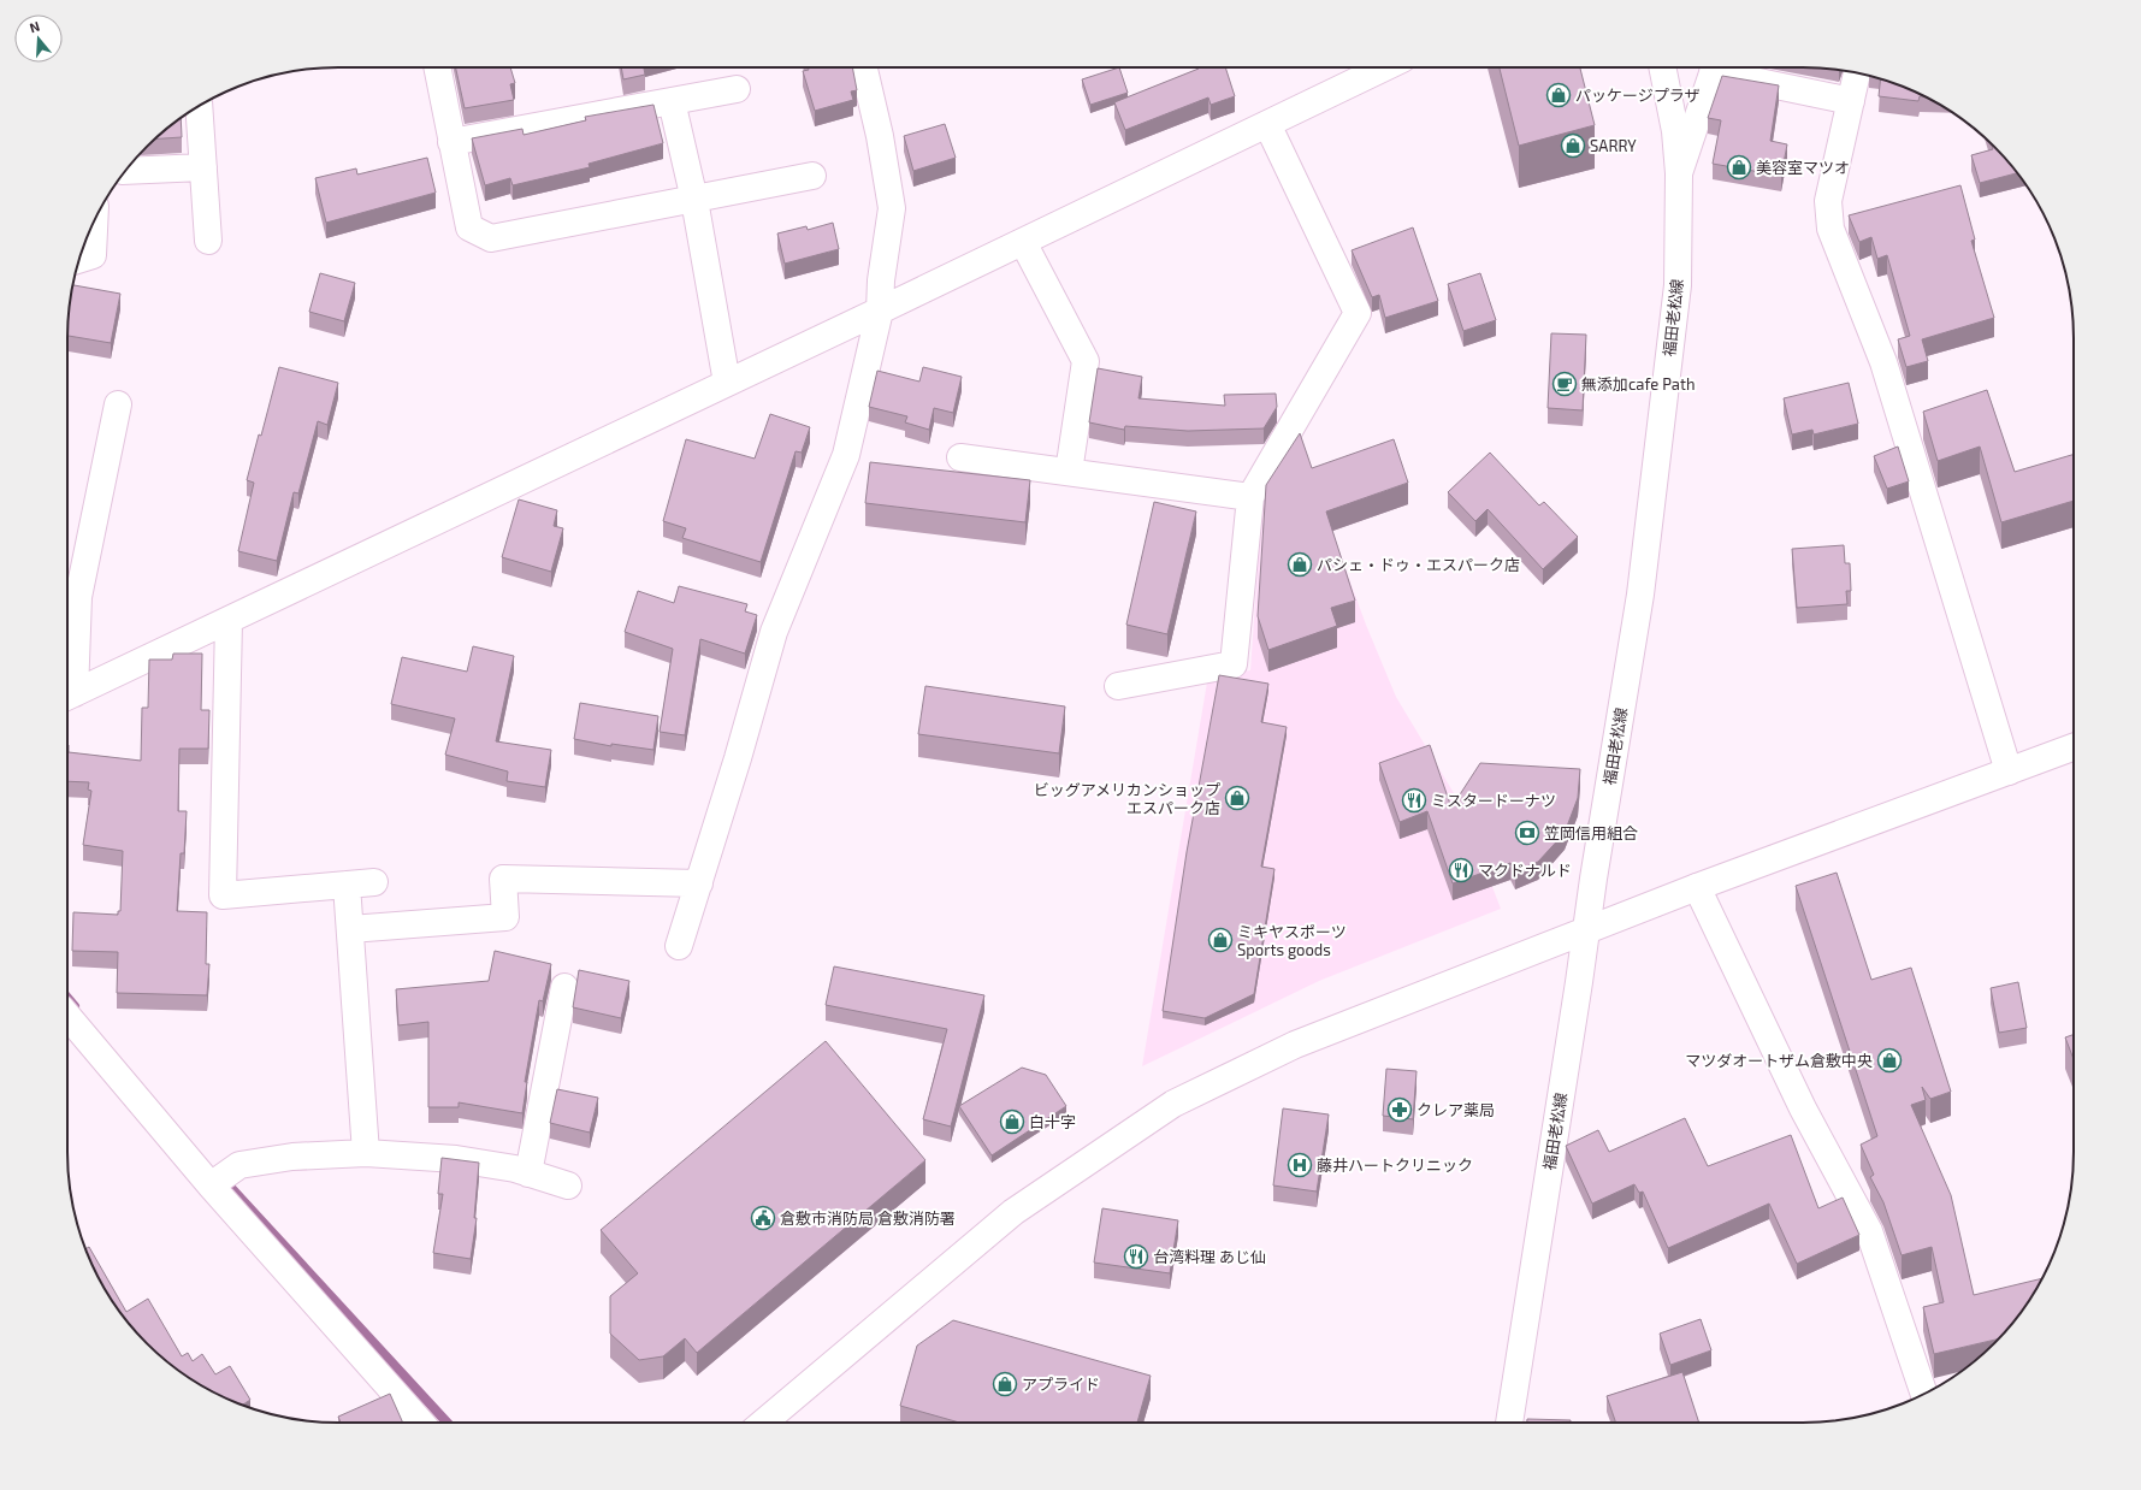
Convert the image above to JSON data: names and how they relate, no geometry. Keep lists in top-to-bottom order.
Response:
{
  "streets": {
    "street": ["福田老松線"]
  },
  "places": {
    "shop": [
      "パッケージプラザ",
      "SARRY",
      "美容室マツオ",
      "パシェ・ドゥ・エスパーク店",
      "ビッグアメリカンショップ エスパーク店",
      "ミキヤスポーツ Sports goods",
      "マツダオートザム倉敷中央",
      "白十字",
      "アプライド"
    ],
    "cafe": ["無添加cafe Path"],
    "restaurant": ["ミスタードーナツ", "マクドナルド", "台湾料理 あじ仙"],
    "bank": ["笠岡信用組合"],
    "pharmacy": ["クレア薬局"],
    "hospital": ["藤井ハートクリニック"],
    "public building": ["倉敷市消防局 倉敷消防署"]
  },
  "north": "top"
}
